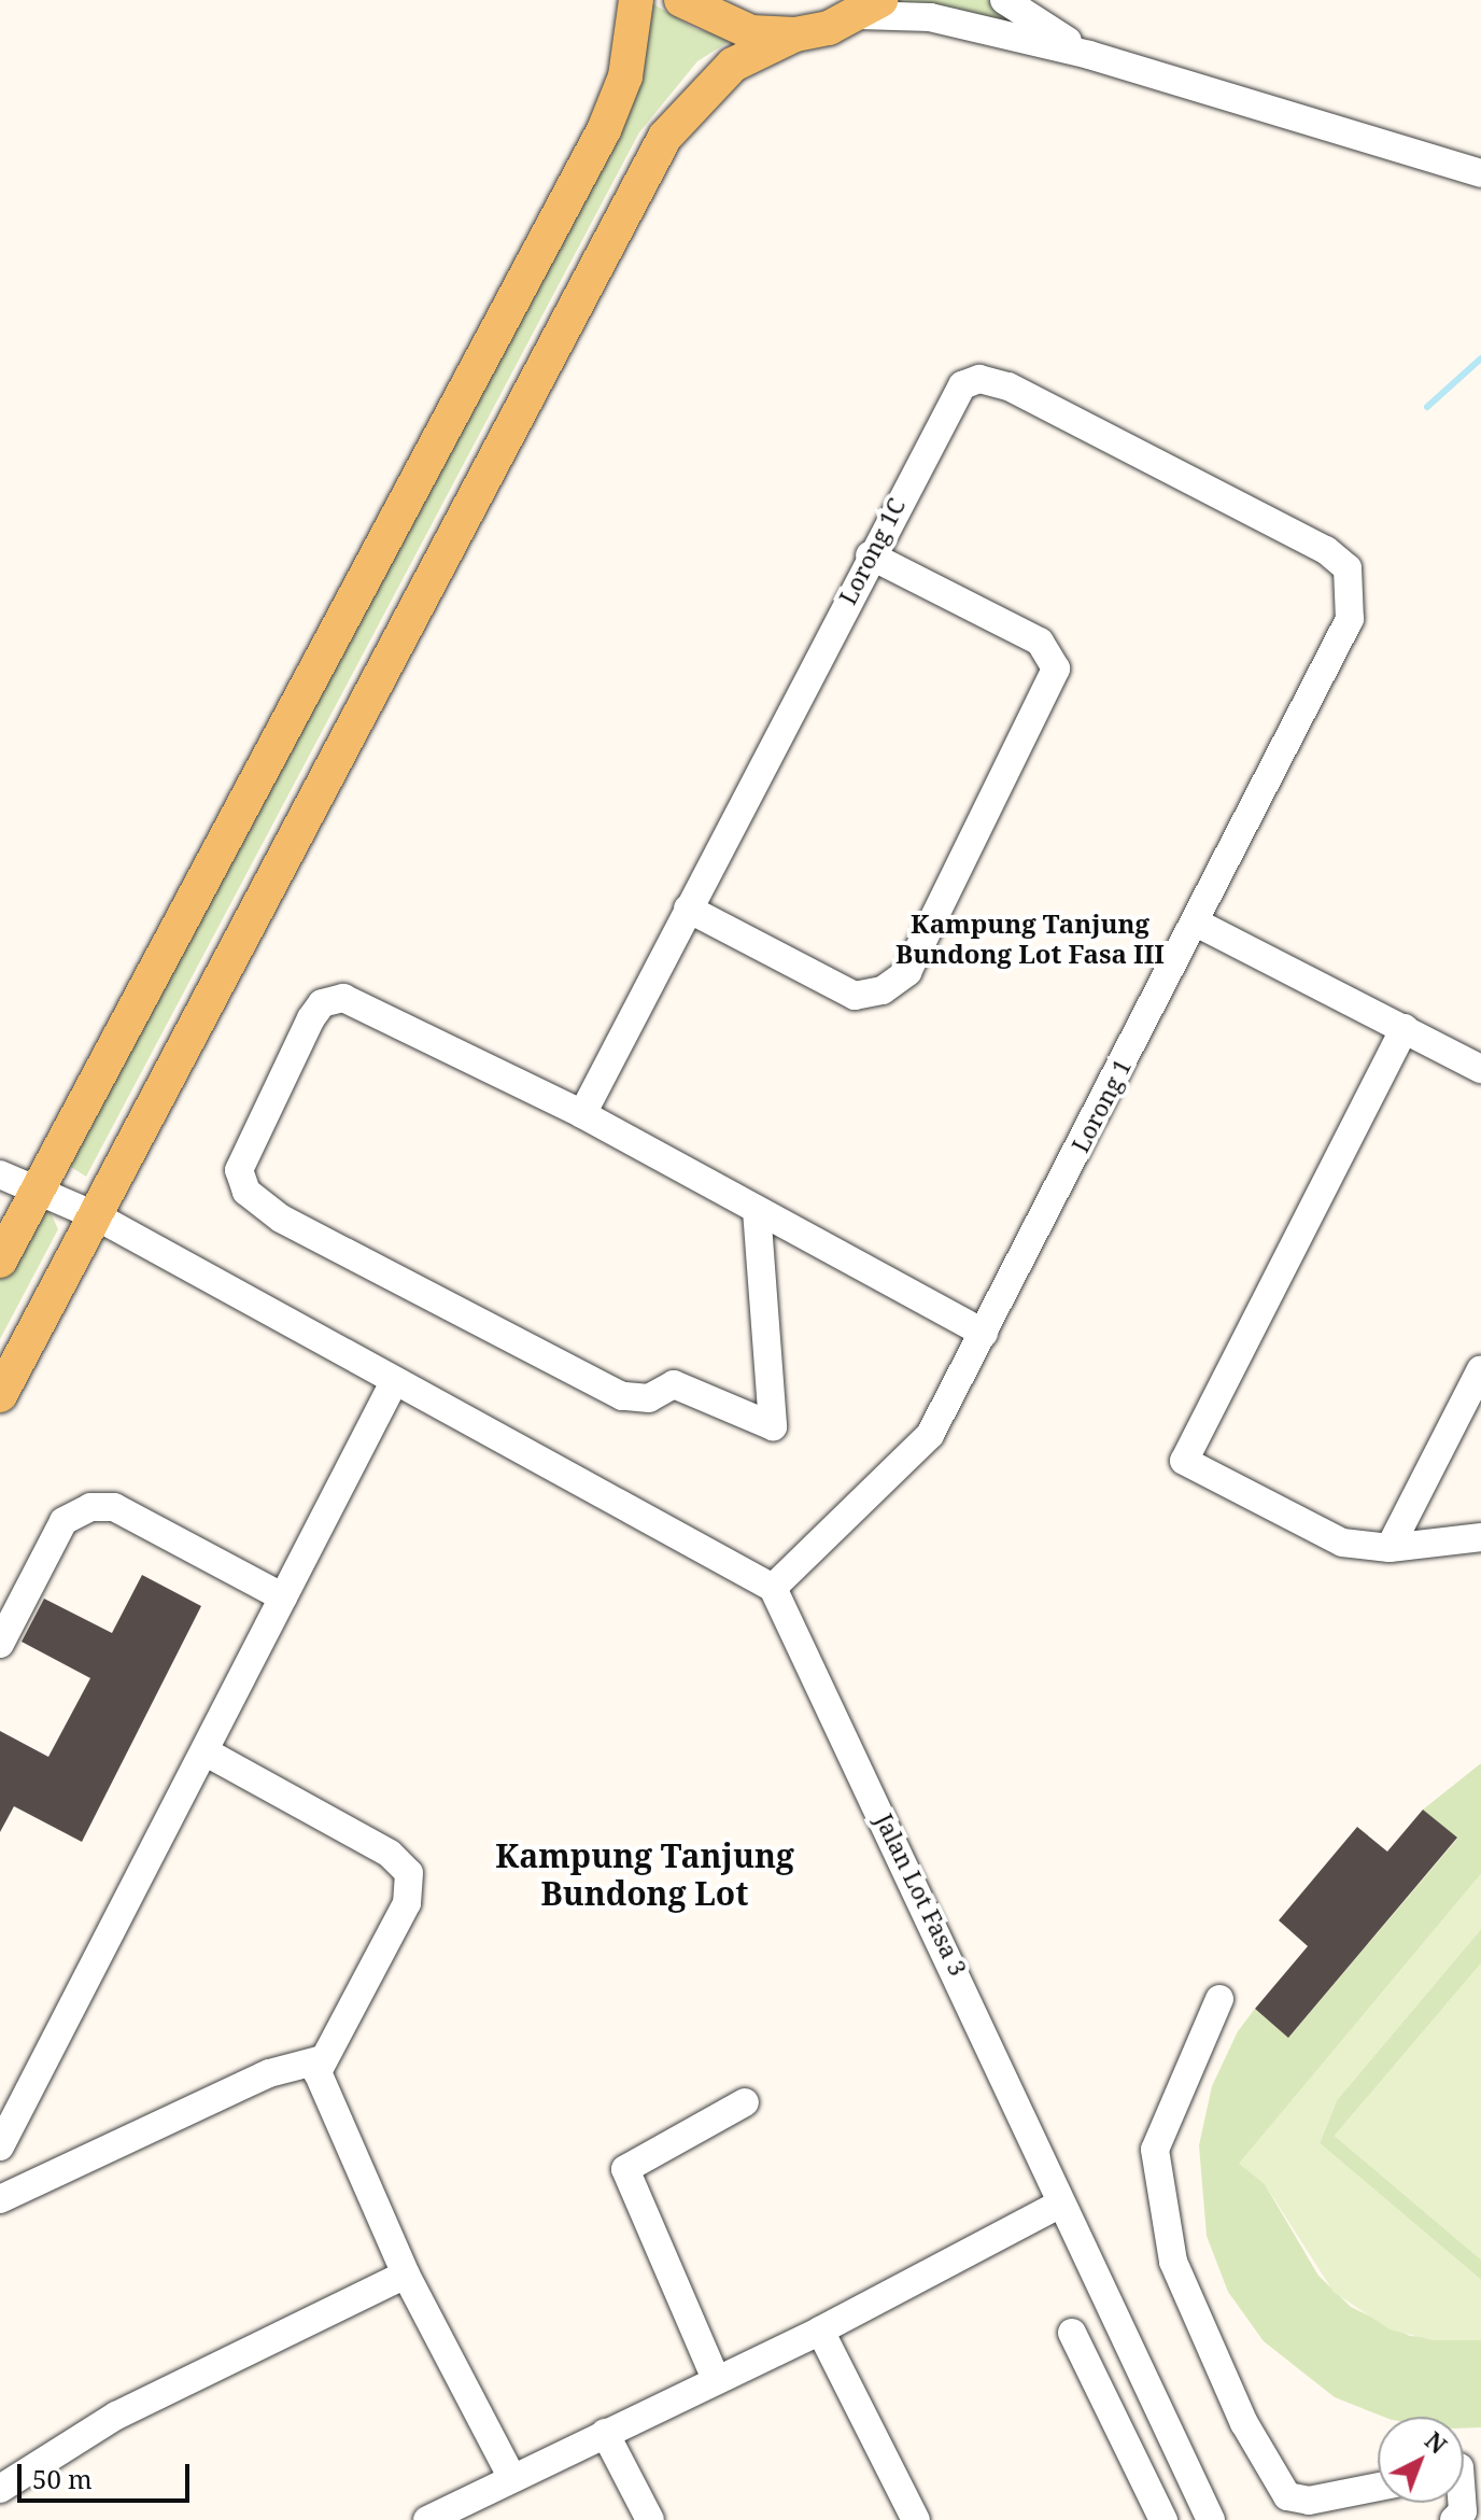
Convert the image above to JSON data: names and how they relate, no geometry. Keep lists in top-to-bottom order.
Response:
{
  "streets": {
    "street": ["Lorong 1C", "Lorong 1", "Jalan Lot Fasa 3"]
  },
  "crossings": [
    ["Lorong 1C", "Lorong 1"],
    ["Lorong 1", "Jalan Lot Fasa 3"]
  ],
  "districts": ["Kampung Tanjung Bundong Lot Fasa III", "Kampung Tanjung Bundong Lot"],
  "scale_bar": "50 m",
  "north": "top right"
}
